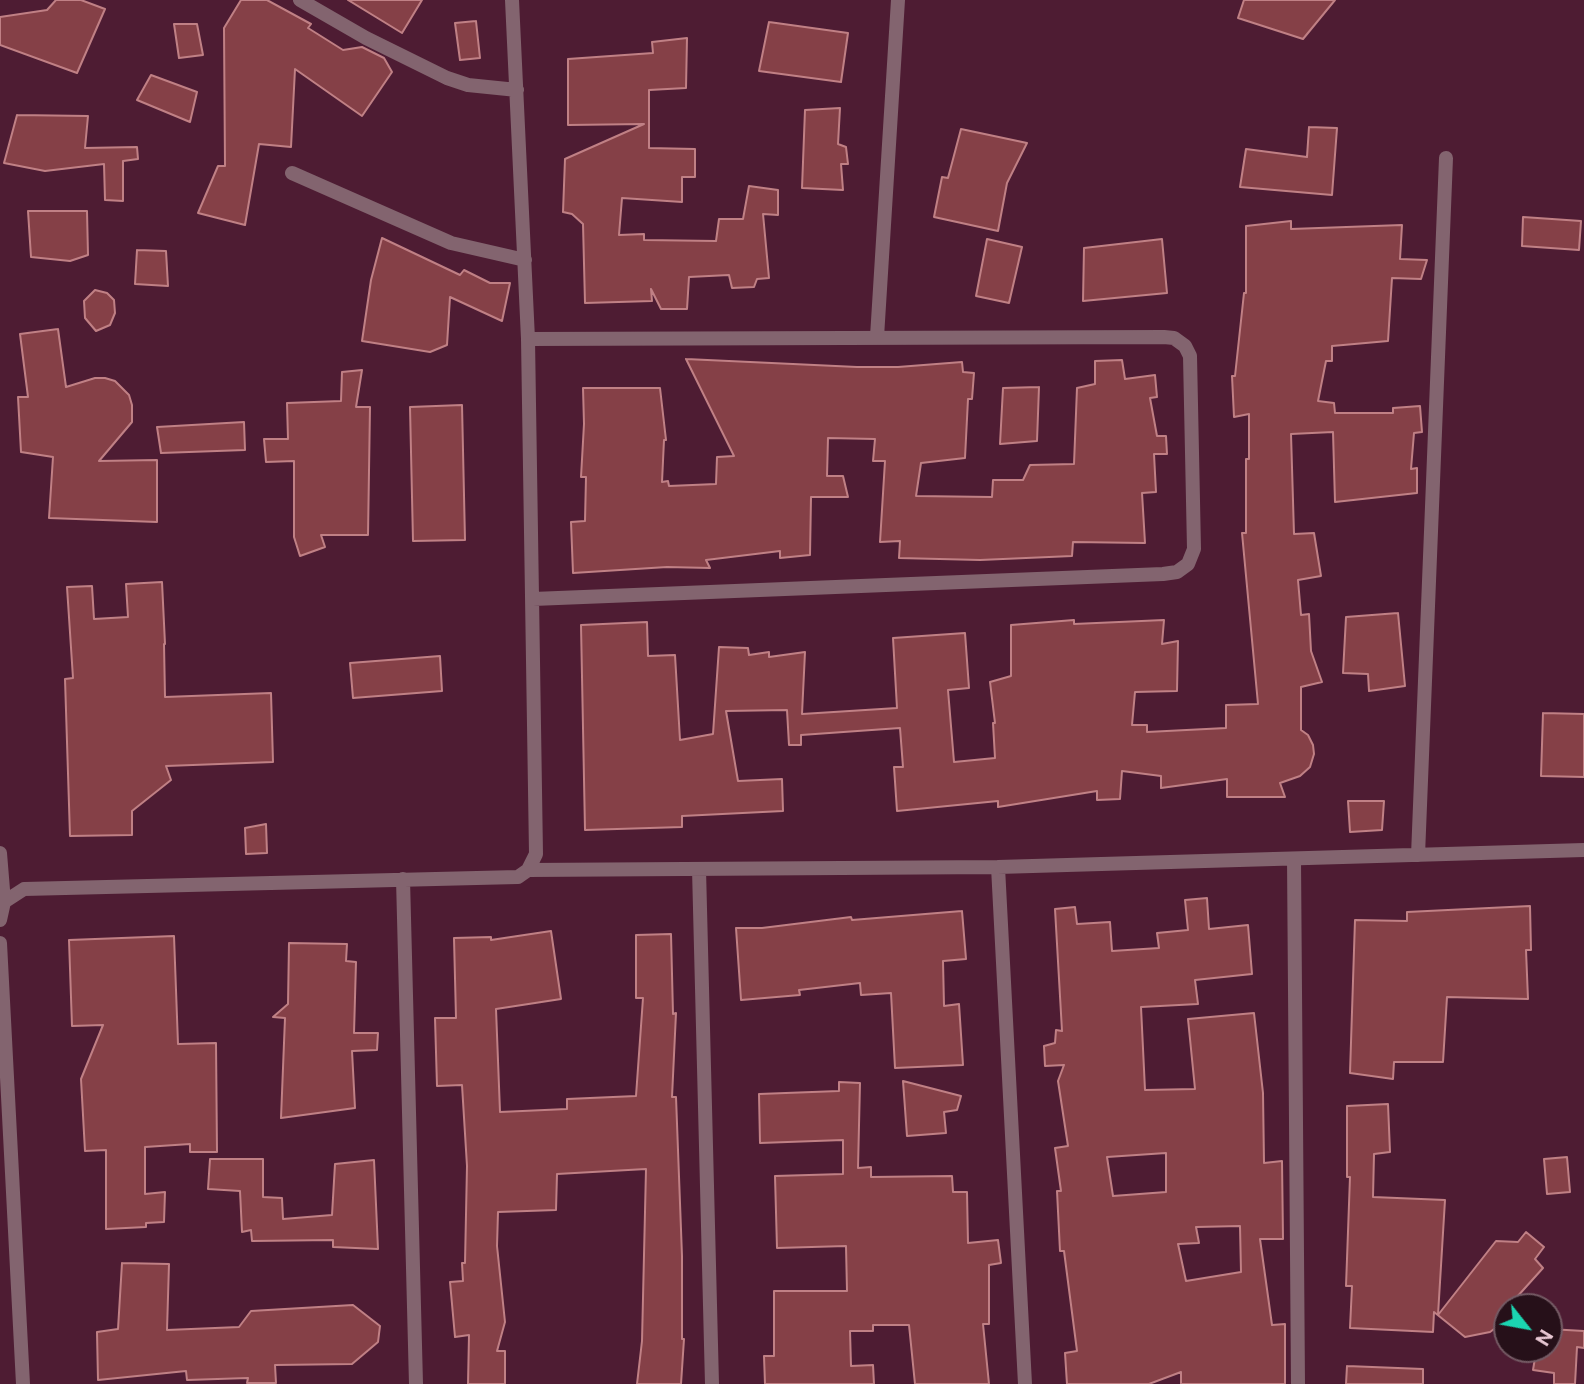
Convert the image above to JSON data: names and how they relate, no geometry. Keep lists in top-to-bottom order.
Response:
{
  "north": "bottom right"
}
